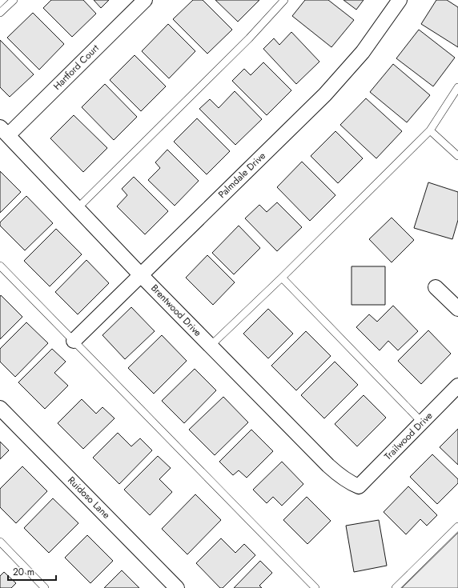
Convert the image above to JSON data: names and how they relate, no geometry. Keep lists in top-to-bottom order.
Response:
{
  "streets": {
    "street": [
      "Hartford Court",
      "Palmdale Drive",
      "Brentwood Drive",
      "Trailwood Drive",
      "Ruidoso Lane"
    ]
  },
  "crossings": [
    ["Hartford Court", "Brentwood Drive"],
    ["Palmdale Drive", "Brentwood Drive"],
    ["Brentwood Drive", "Trailwood Drive"]
  ],
  "scale_bar": "20 m"
}
